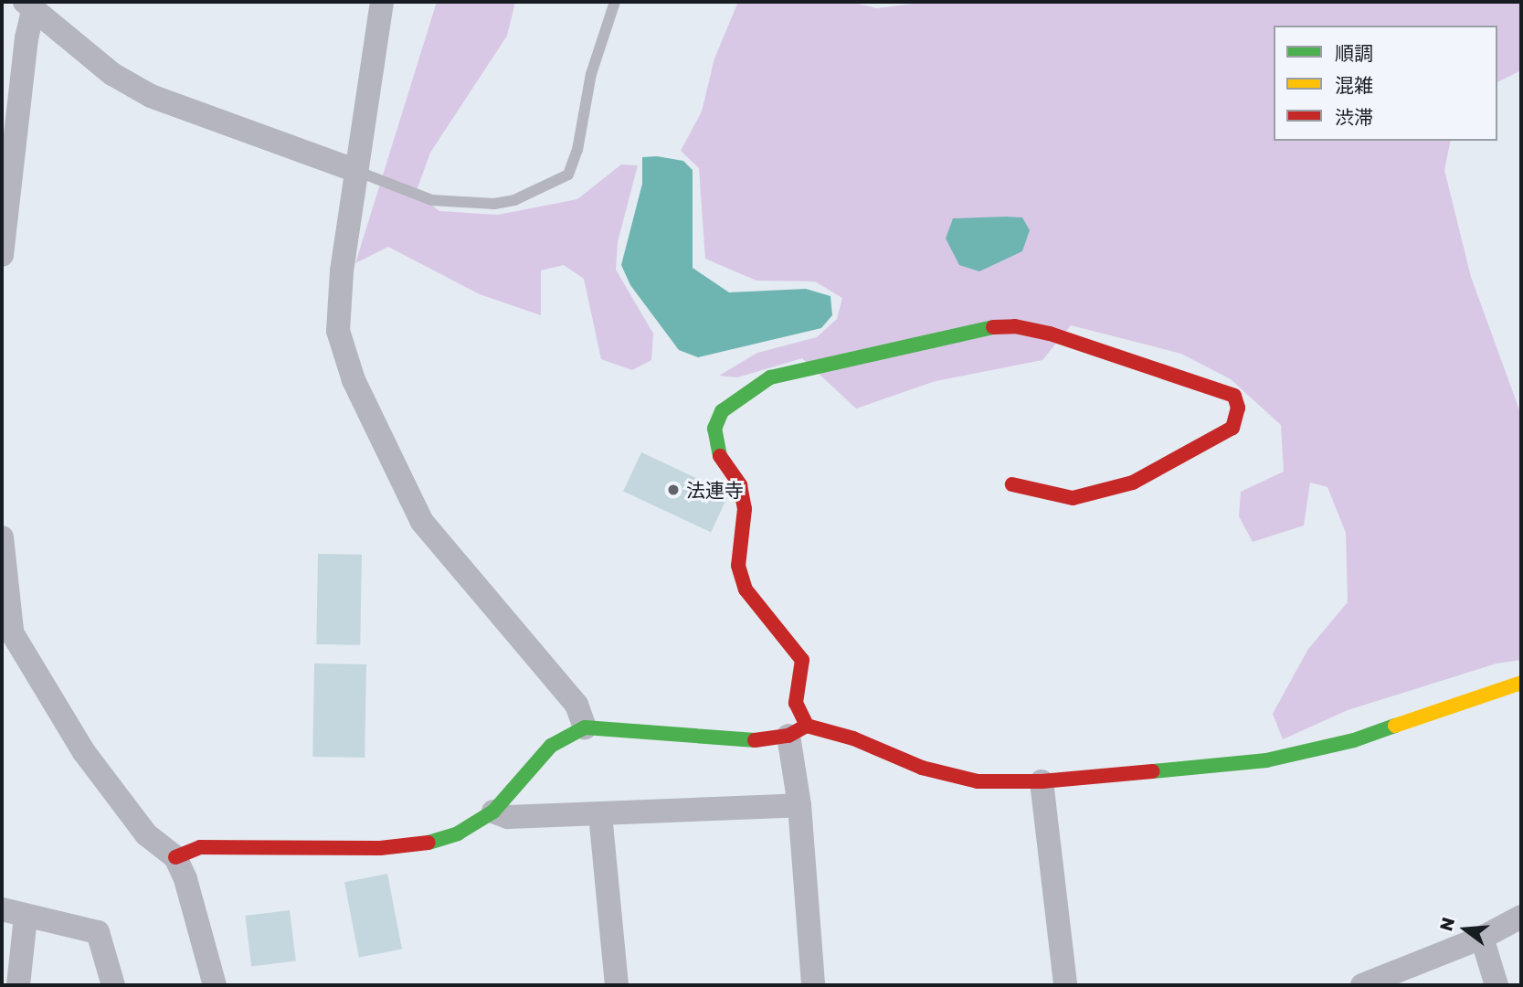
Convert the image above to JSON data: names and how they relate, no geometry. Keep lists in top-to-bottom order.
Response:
{
  "places": ["法連寺"],
  "legend": ["順調", "混雑", "渋滞"],
  "north": "left"
}
